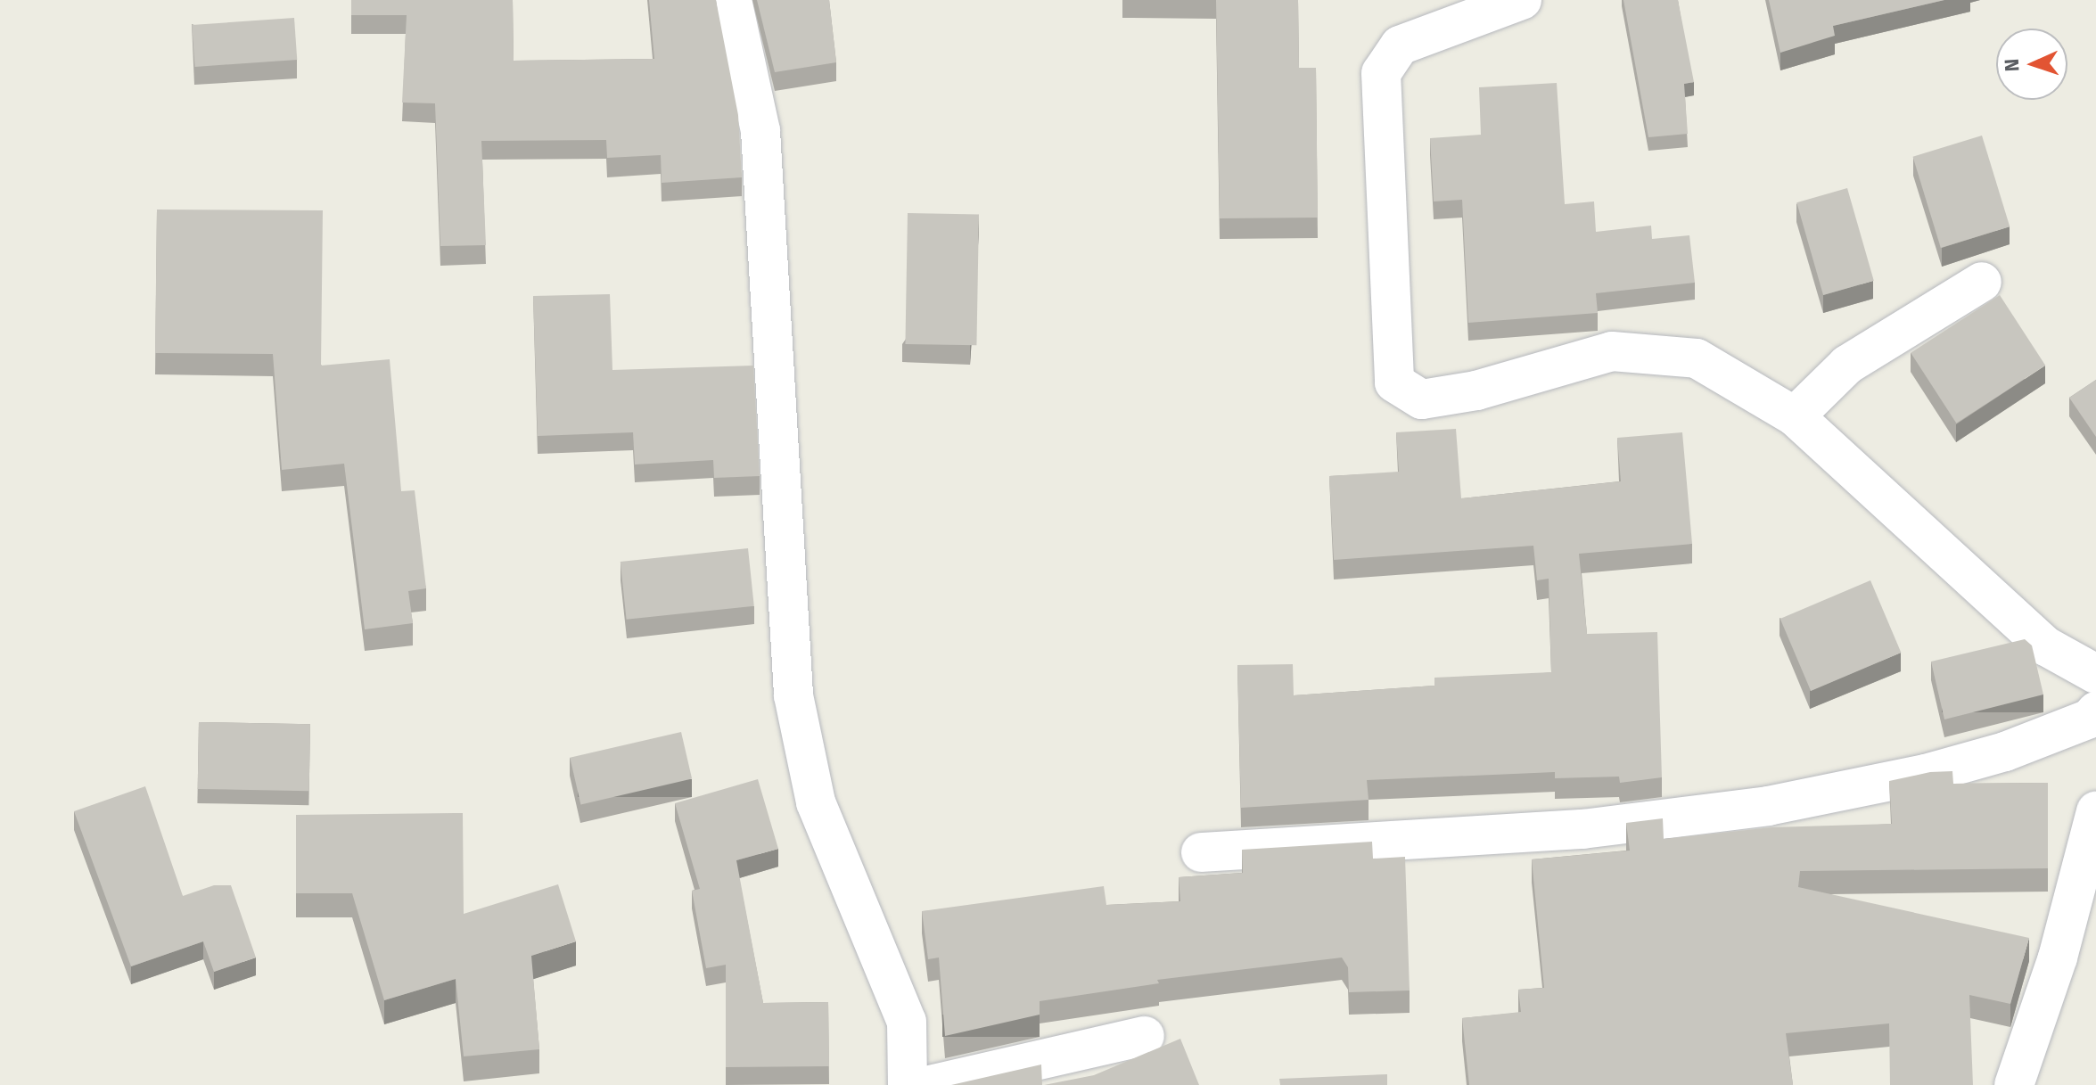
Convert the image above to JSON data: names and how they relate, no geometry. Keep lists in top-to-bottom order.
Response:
{
  "north": "left"
}
